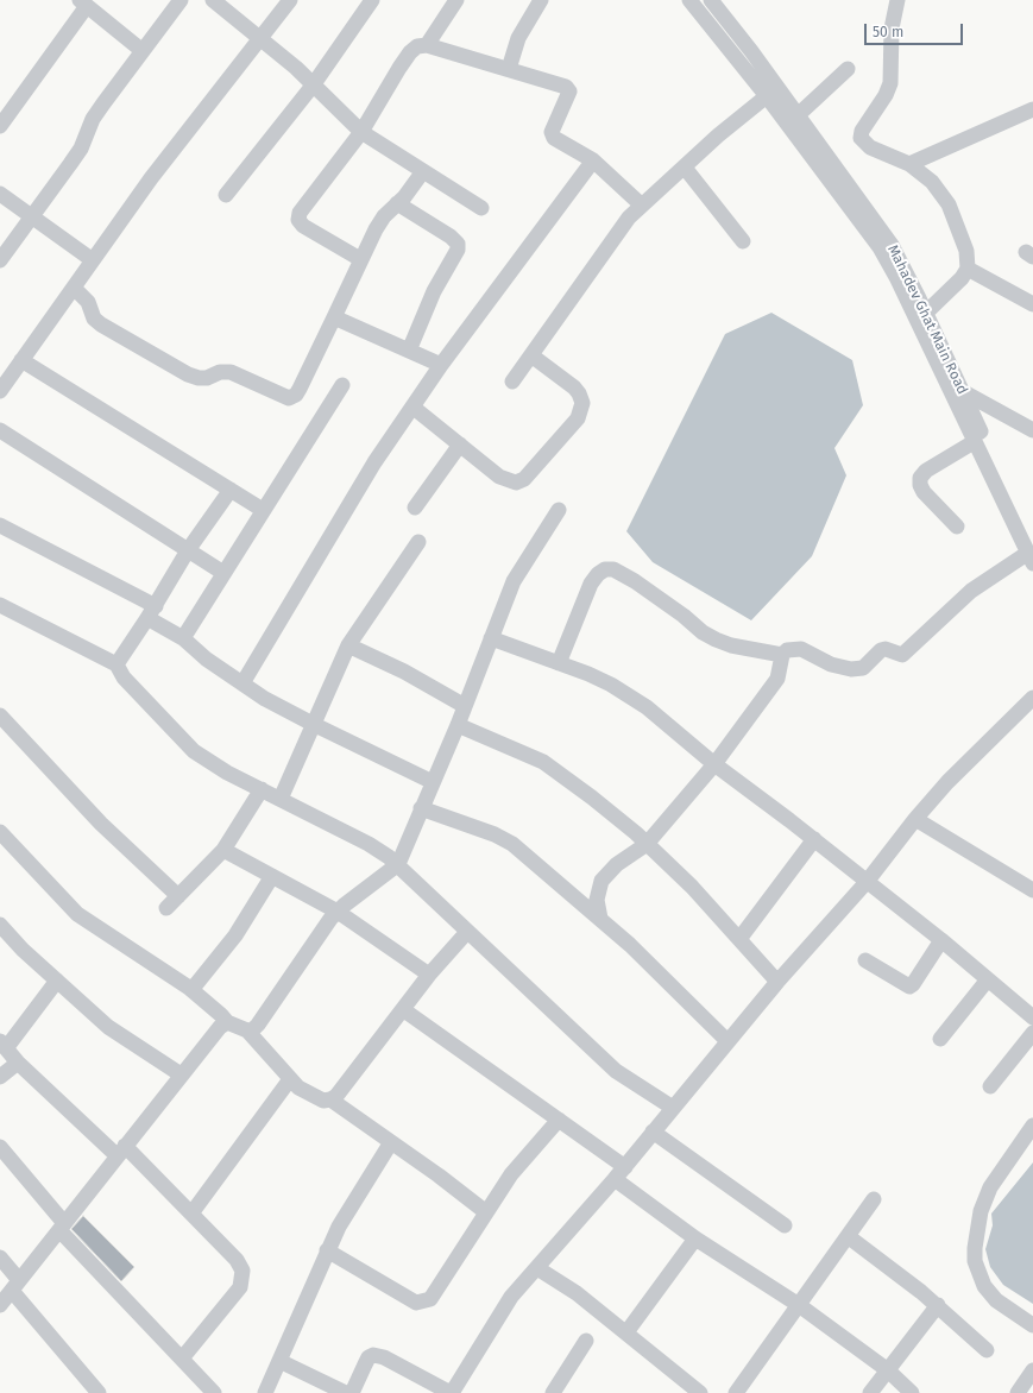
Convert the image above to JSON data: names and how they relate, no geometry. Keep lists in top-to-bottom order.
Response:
{
  "streets": {
    "street": ["Mahadev Ghat Main Road"]
  },
  "scale_bar": "50 m"
}
